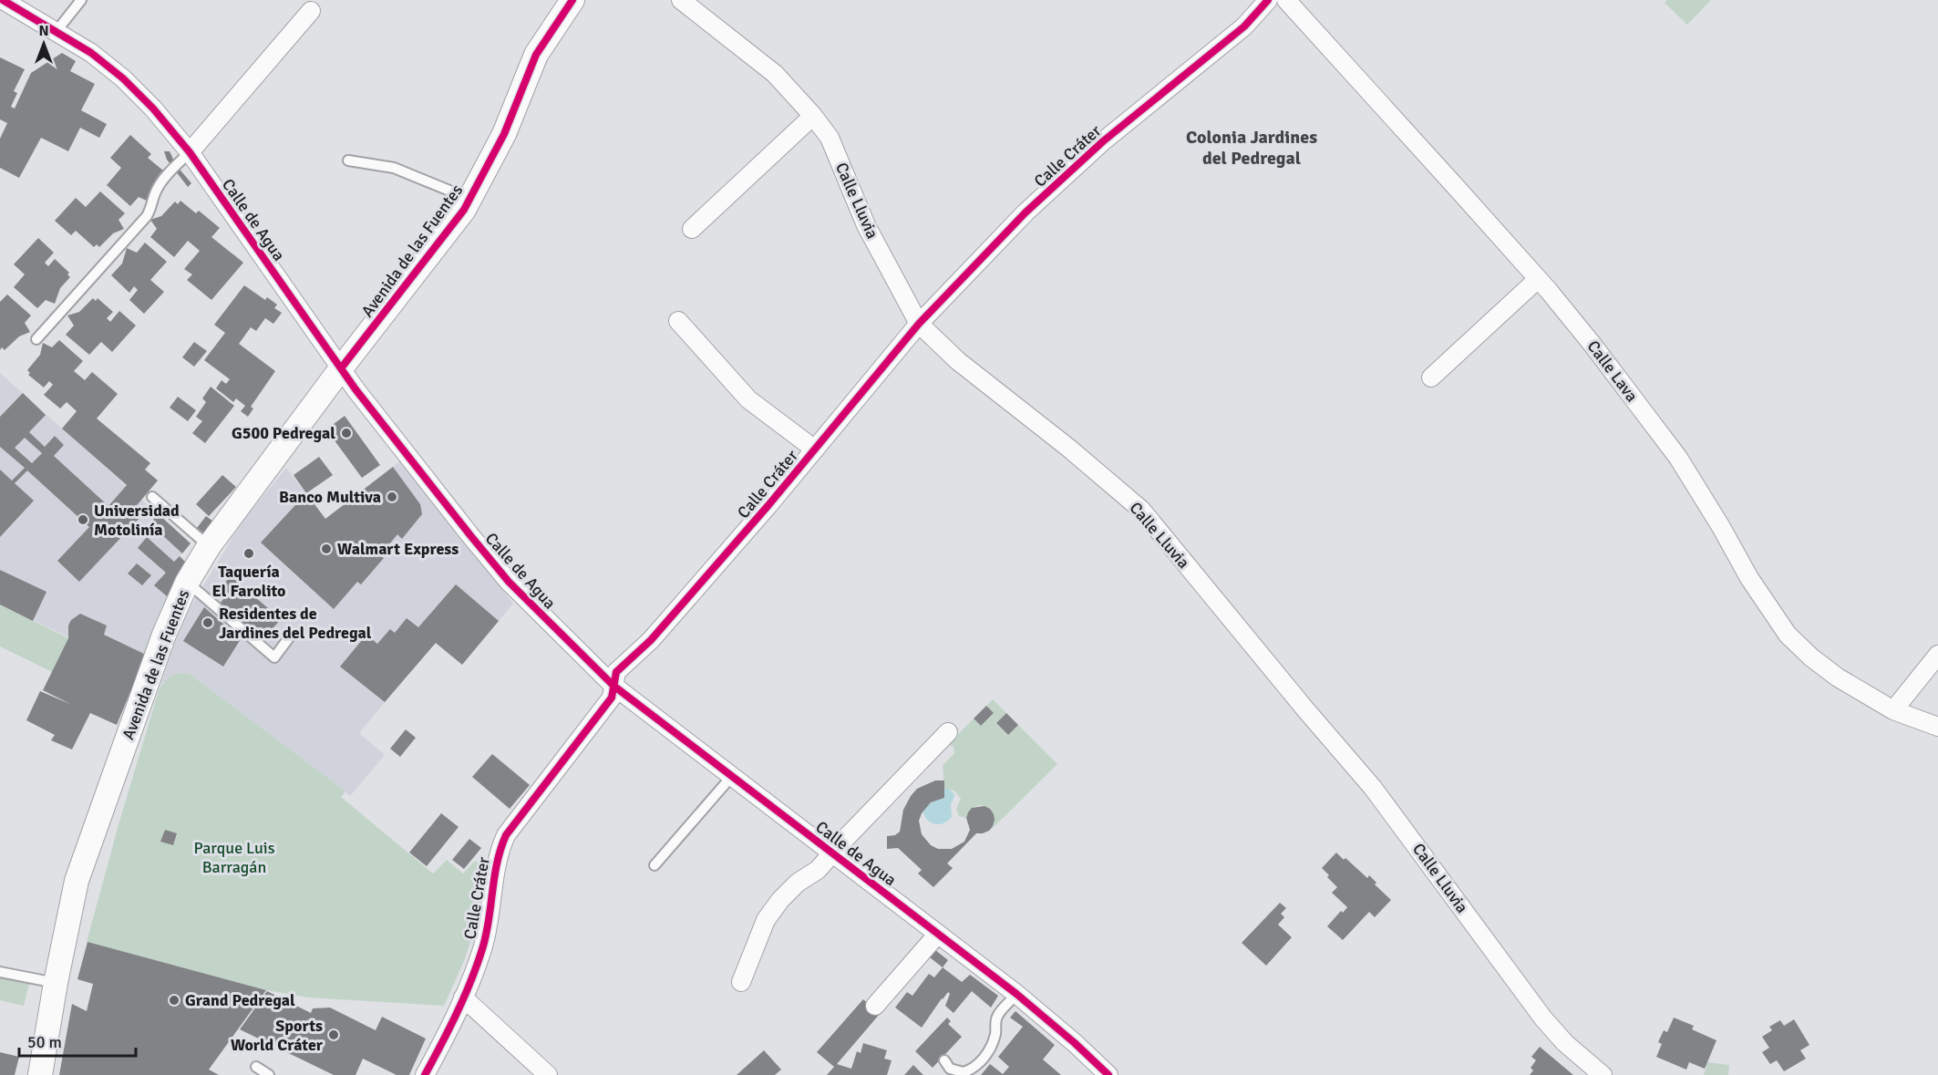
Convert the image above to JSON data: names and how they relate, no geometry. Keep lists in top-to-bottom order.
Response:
{
  "streets": {
    "street": [
      "Calle Cráter",
      "Calle Lluvia",
      "Calle de Agua",
      "Avenida de las Fuentes",
      "Calle Lava"
    ]
  },
  "crossings": [
    ["Calle Cráter", "Calle Lluvia"],
    ["Calle Cráter", "Calle de Agua"],
    ["Calle de Agua", "Avenida de las Fuentes"]
  ],
  "districts": ["Colonia Jardines del Pedregal"],
  "parks": ["Parque Luis Barragán"],
  "places": [
    "G500 Pedregal",
    "Banco Multiva",
    "Universidad Motolinía",
    "Walmart Express",
    "Taquería El Farolito",
    "Residentes de Jardines del Pedregal",
    "Grand Pedregal",
    "Sports World Cráter"
  ],
  "scale_bar": "50 m",
  "north": "top"
}
